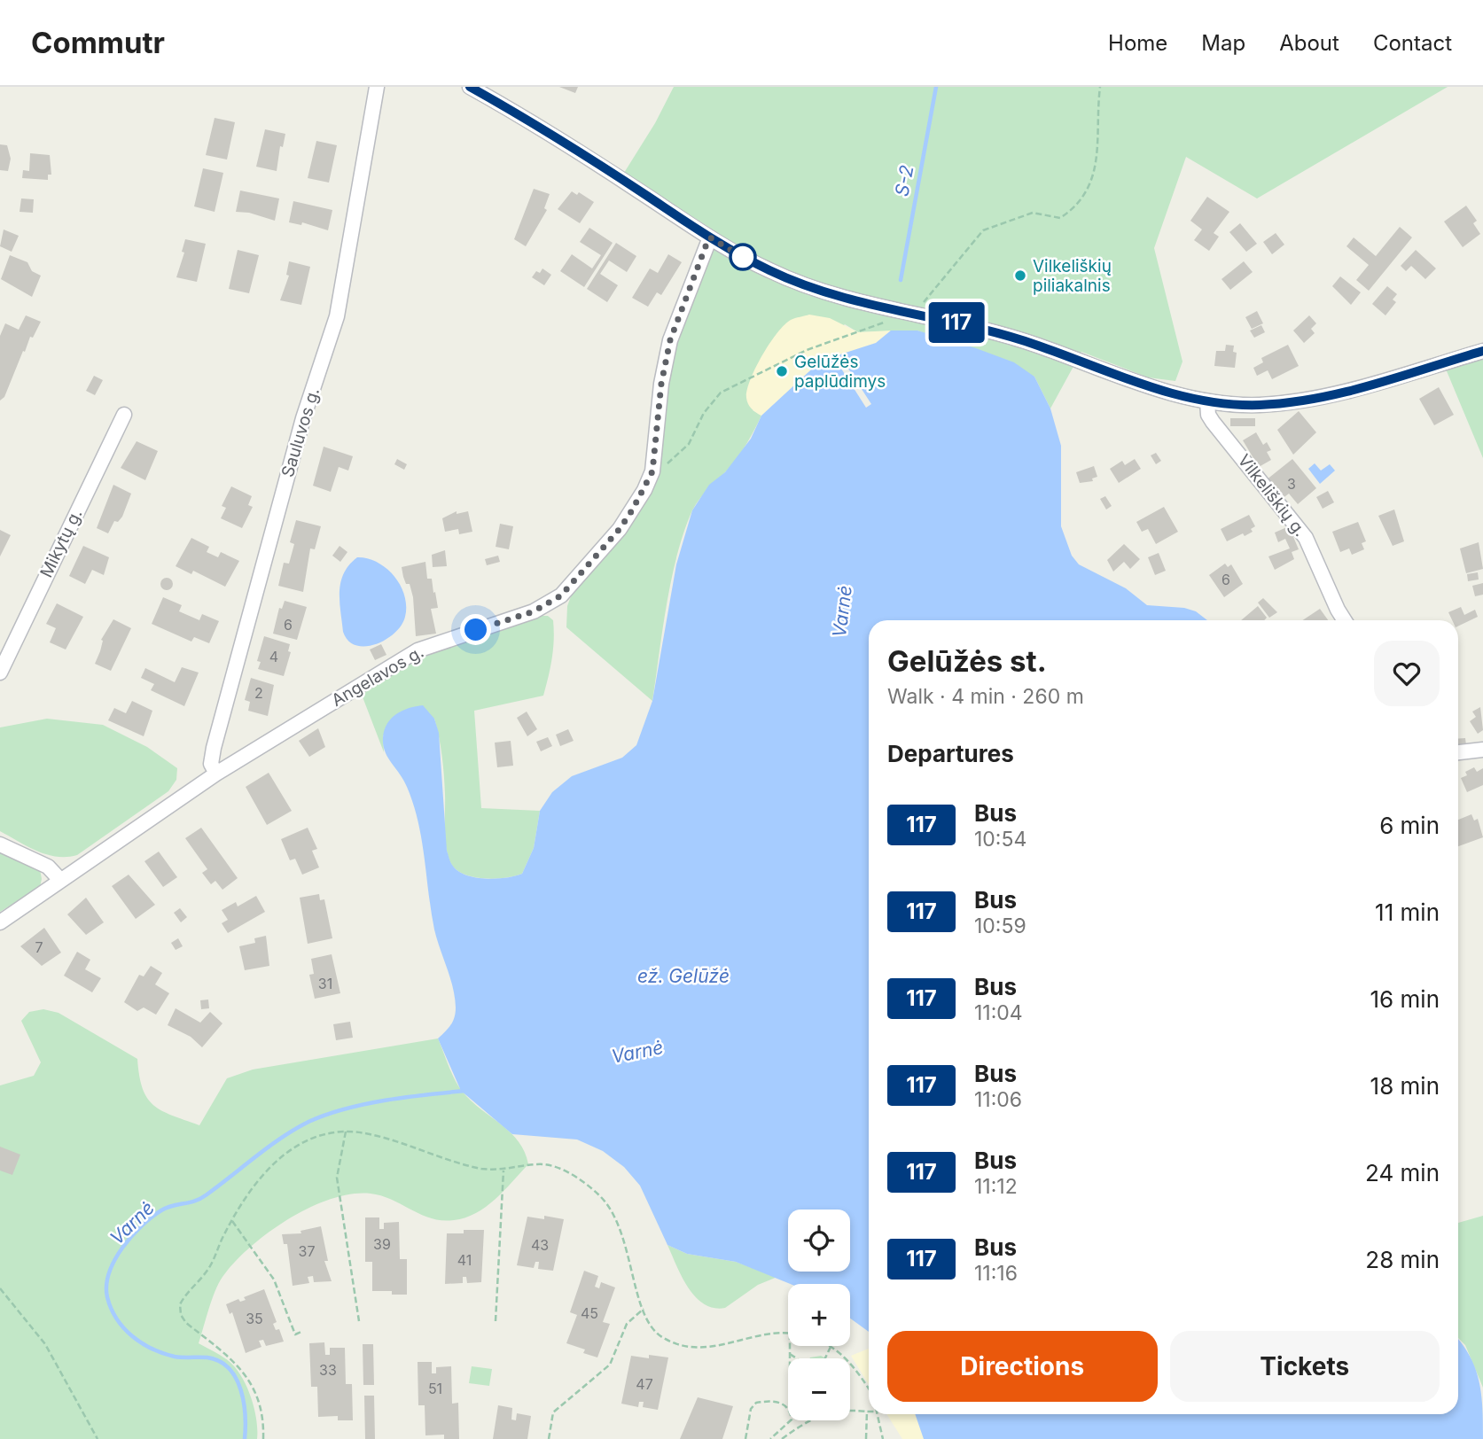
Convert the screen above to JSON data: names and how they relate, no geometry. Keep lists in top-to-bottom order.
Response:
{
  "streets": {
    "street": [
      "Sauluvos g.",
      "Vilkeliškių g.",
      "Mikytų g.",
      "Angelavos g."
    ]
  },
  "crossings": [
    ["Sauluvos g.", "Angelavos g."]
  ],
  "water": ["S-2", "Varnė", "ež. Gelūžė"],
  "places": ["Vilkeliškių piliakalnis", "Gelūžės paplūdimys"],
  "lines": ["bus line 117"],
  "house_numbers": [
    "3",
    "6",
    "6",
    "4",
    "2",
    "7",
    "31",
    "39",
    "43",
    "37",
    "41",
    "45",
    "35",
    "33",
    "47",
    "51"
  ],
  "page": {
    "header": "Commutr",
    "nav": [
      "Home",
      "Map",
      "About",
      "Contact"
    ],
    "on_map": "117",
    "heading": [
      ["Gelūžės st.", "Walk · 4 min · 260 m"],
      "Departures"
    ],
    "list": [
      {
        "mark": "117",
        "name": "Bus",
        "note": "10:54",
        "value": "6 min"
      },
      {
        "mark": "117",
        "name": "Bus",
        "note": "10:59",
        "value": "11 min"
      },
      {
        "mark": "117",
        "name": "Bus",
        "note": "11:04",
        "value": "16 min"
      },
      {
        "mark": "117",
        "name": "Bus",
        "note": "11:06",
        "value": "18 min"
      },
      {
        "mark": "117",
        "name": "Bus",
        "note": "11:12",
        "value": "24 min"
      },
      {
        "mark": "117",
        "name": "Bus",
        "note": "11:16",
        "value": "28 min"
      }
    ],
    "map_buttons": ["+", "−"],
    "buttons": ["Directions", "Tickets"]
  }
}
